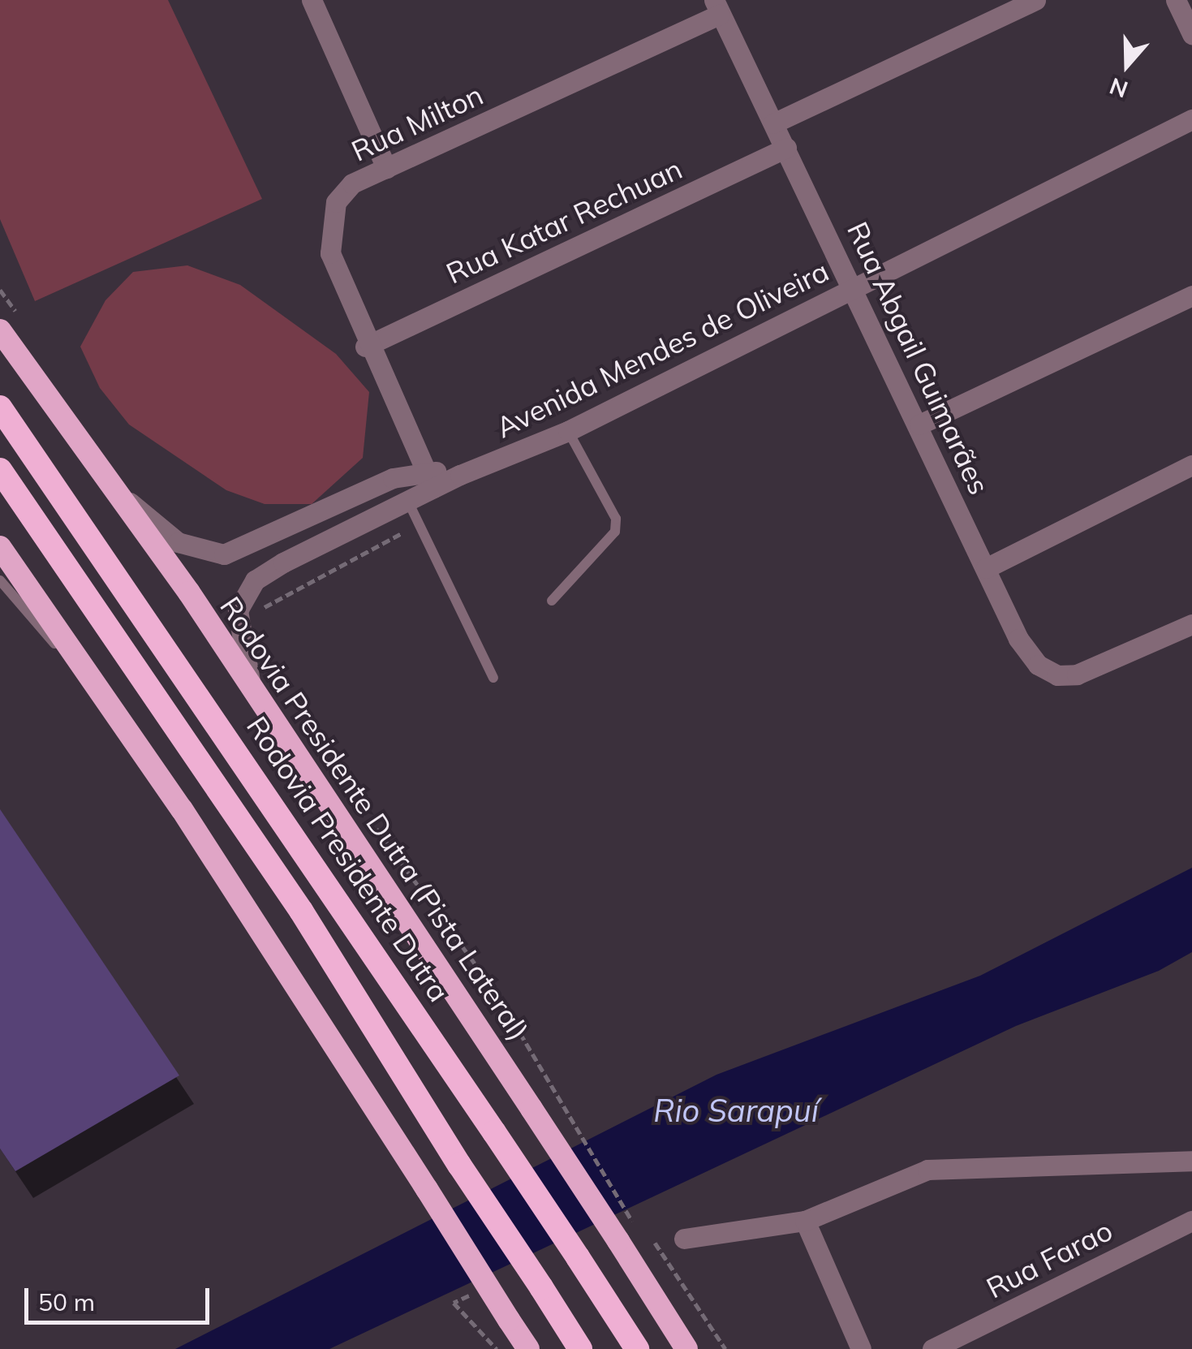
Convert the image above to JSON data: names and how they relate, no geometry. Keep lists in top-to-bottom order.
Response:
{
  "streets": {
    "highway": ["Rodovia Presidente Dutra (Pista Lateral)", "Rodovia Presidente Dutra"],
    "street": [
      "Rua Milton",
      "Rua Katar Rechuan",
      "Avenida Mendes de Oliveira",
      "Rua Abgail Guimarães",
      "Rua Farao"
    ]
  },
  "crossings": [
    ["Rua Milton", "Rua Katar Rechuan"],
    ["Rua Milton", "Avenida Mendes de Oliveira"],
    ["Rua Milton", "Rua Abgail Guimarães"],
    ["Rua Katar Rechuan", "Rua Abgail Guimarães"],
    ["Avenida Mendes de Oliveira", "Rua Abgail Guimarães"]
  ],
  "water": ["Rio Sarapuí"],
  "scale_bar": "50 m",
  "north": "bottom"
}
